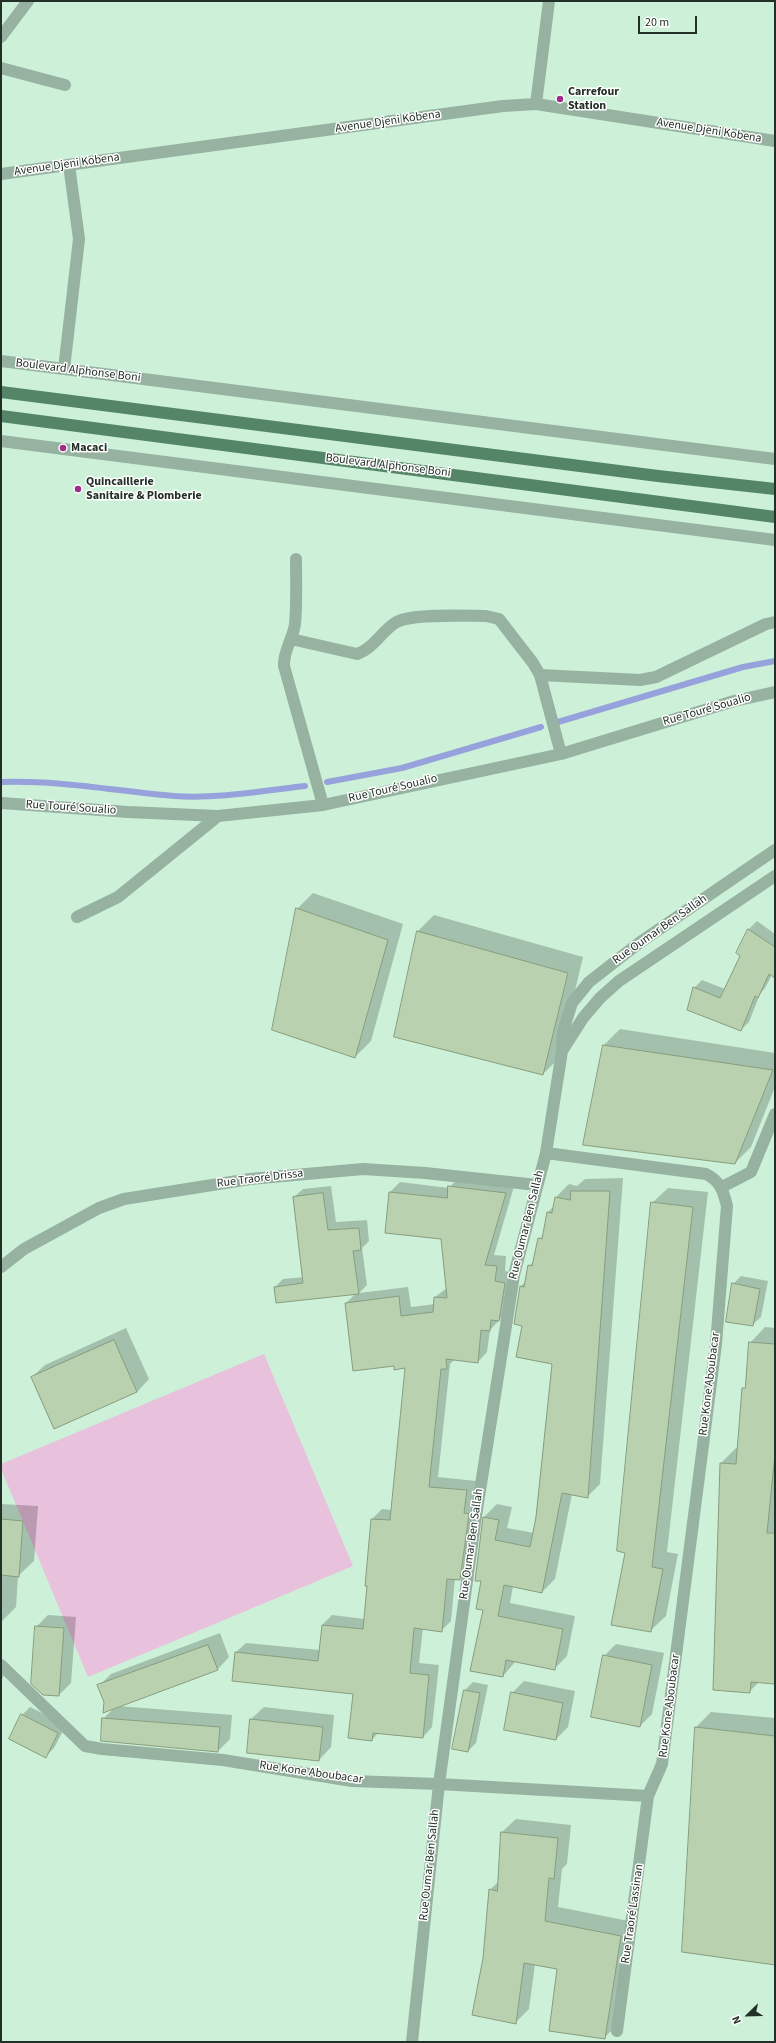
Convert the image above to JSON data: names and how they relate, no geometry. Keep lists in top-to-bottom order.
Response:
{
  "streets": {
    "main road": ["Boulevard Alphonse Boni"],
    "street": [
      "Avenue Djeni Kobena",
      "Rue Touré Soualio",
      "Rue Oumar Ben Sallah",
      "Rue Traoré Drissa",
      "Rue Kone Aboubacar",
      "Rue Traoré Lassinan"
    ]
  },
  "crossings": [
    ["Rue Oumar Ben Sallah", "Rue Traoré Drissa"],
    ["Rue Oumar Ben Sallah", "Rue Kone Aboubacar"],
    ["Rue Kone Aboubacar", "Rue Traoré Lassinan"]
  ],
  "places": ["Carrefour Station", "Macaci", "Quincaillerie Sanitaire & Plomberie"],
  "scale_bar": "20 m",
  "north": "bottom left"
}
